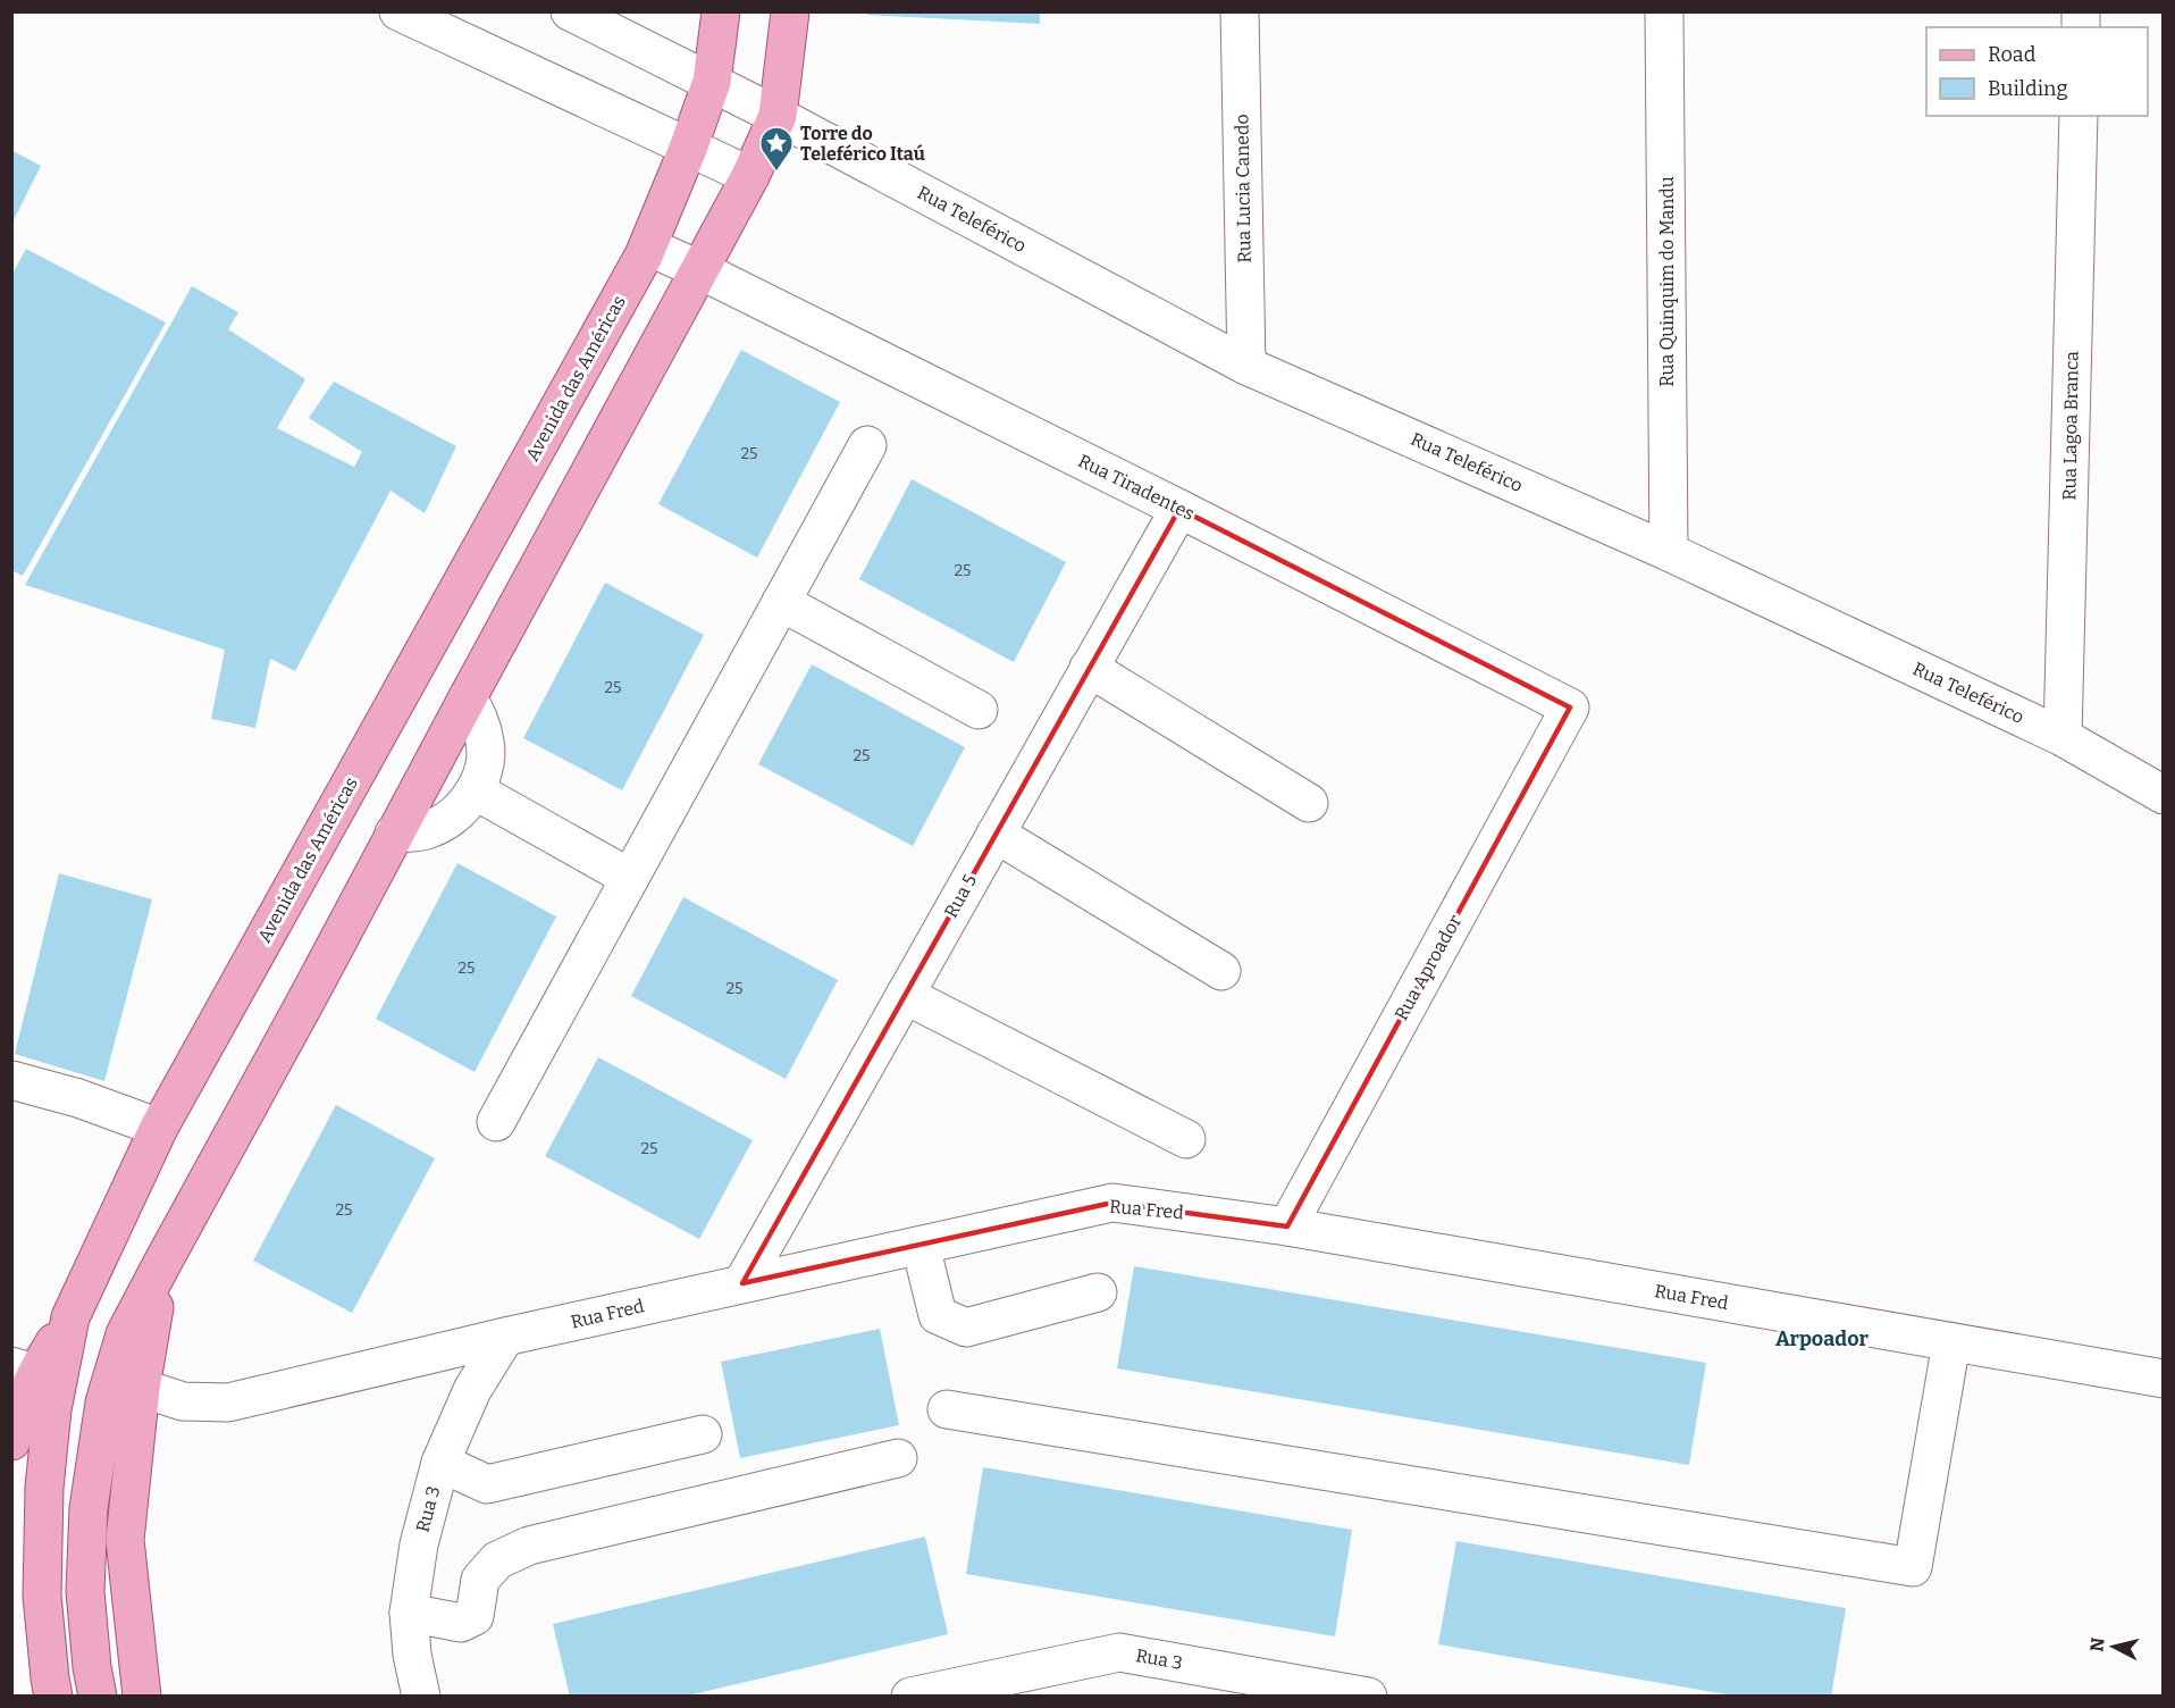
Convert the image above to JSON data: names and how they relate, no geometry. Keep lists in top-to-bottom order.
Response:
{
  "streets": {
    "main road": ["Avenida das Américas"],
    "street": [
      "Rua Lucia Canedo",
      "Rua Teleférico",
      "Rua Quinquim do Mandu",
      "Rua Lagoa Branca",
      "Rua Tiradentes",
      "Rua 5",
      "Rua Aproador",
      "Rua Fred",
      "Rua 3"
    ]
  },
  "crossings": [
    ["Rua Lucia Canedo", "Rua Teleférico"],
    ["Rua Teleférico", "Rua Quinquim do Mandu"],
    ["Rua Teleférico", "Avenida das Américas"],
    ["Rua Teleférico", "Rua Lagoa Branca"],
    ["Avenida das Américas", "Rua Tiradentes"],
    ["Rua Tiradentes", "Rua 5"],
    ["Rua Tiradentes", "Rua Aproador"],
    ["Rua 5", "Rua Fred"],
    ["Rua Aproador", "Rua Fred"],
    ["Rua Fred", "Rua 3"]
  ],
  "districts": ["Arpoador"],
  "places": {
    "place": ["Torre do Teleférico Itaú"]
  },
  "house_numbers": [
    "25",
    "25",
    "25",
    "25",
    "25",
    "25",
    "25",
    "25"
  ],
  "legend": ["Road", "Building"],
  "north": "left"
}
